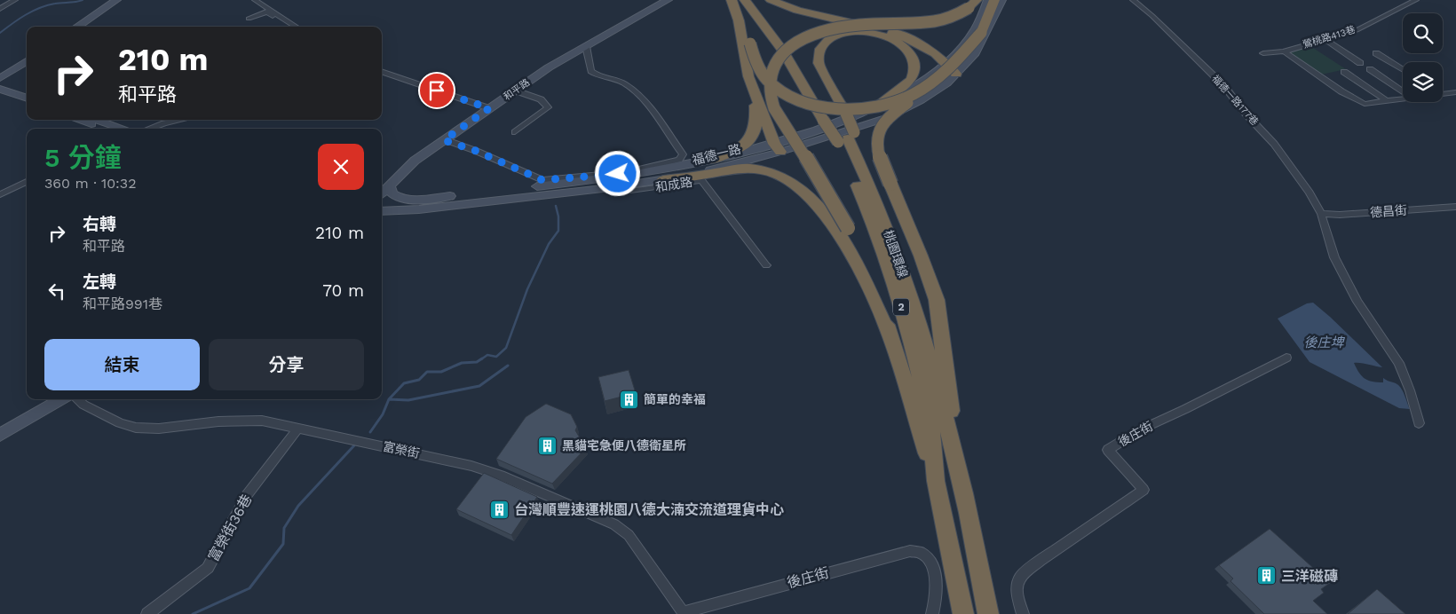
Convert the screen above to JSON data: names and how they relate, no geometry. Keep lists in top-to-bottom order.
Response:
{
  "streets": {
    "highway": ["桃園環線", "2"],
    "main road": ["和平路", "福德一路"],
    "street": [
      "鶯桃路413巷",
      "福德一路177巷",
      "和成路",
      "德昌街",
      "後庄街",
      "富榮街",
      "富榮街36巷"
    ]
  },
  "crossings": [
    ["和平路", "和成路"],
    ["福德一路177巷", "德昌街"],
    ["福德一路", "和成路"],
    ["後庄街", "富榮街"],
    ["富榮街", "富榮街36巷"]
  ],
  "water": ["後庄埤"],
  "places": {
    "building": [
      "簡單的幸福",
      "黑貓宅急便八德衛星所",
      "台灣順豐速運桃園八德大湳交流道理貨中心",
      "三洋磁磚"
    ]
  },
  "page": {
    "turn": ["210 m", "和平路"],
    "heading": ["5 分鐘", "360 m · 10:32"],
    "list": [
      {
        "name": "右轉",
        "note": "和平路",
        "value": "210 m"
      },
      {
        "name": "左轉",
        "note": "和平路991巷",
        "value": "70 m"
      }
    ],
    "buttons": ["結束", "分享"]
  }
}
